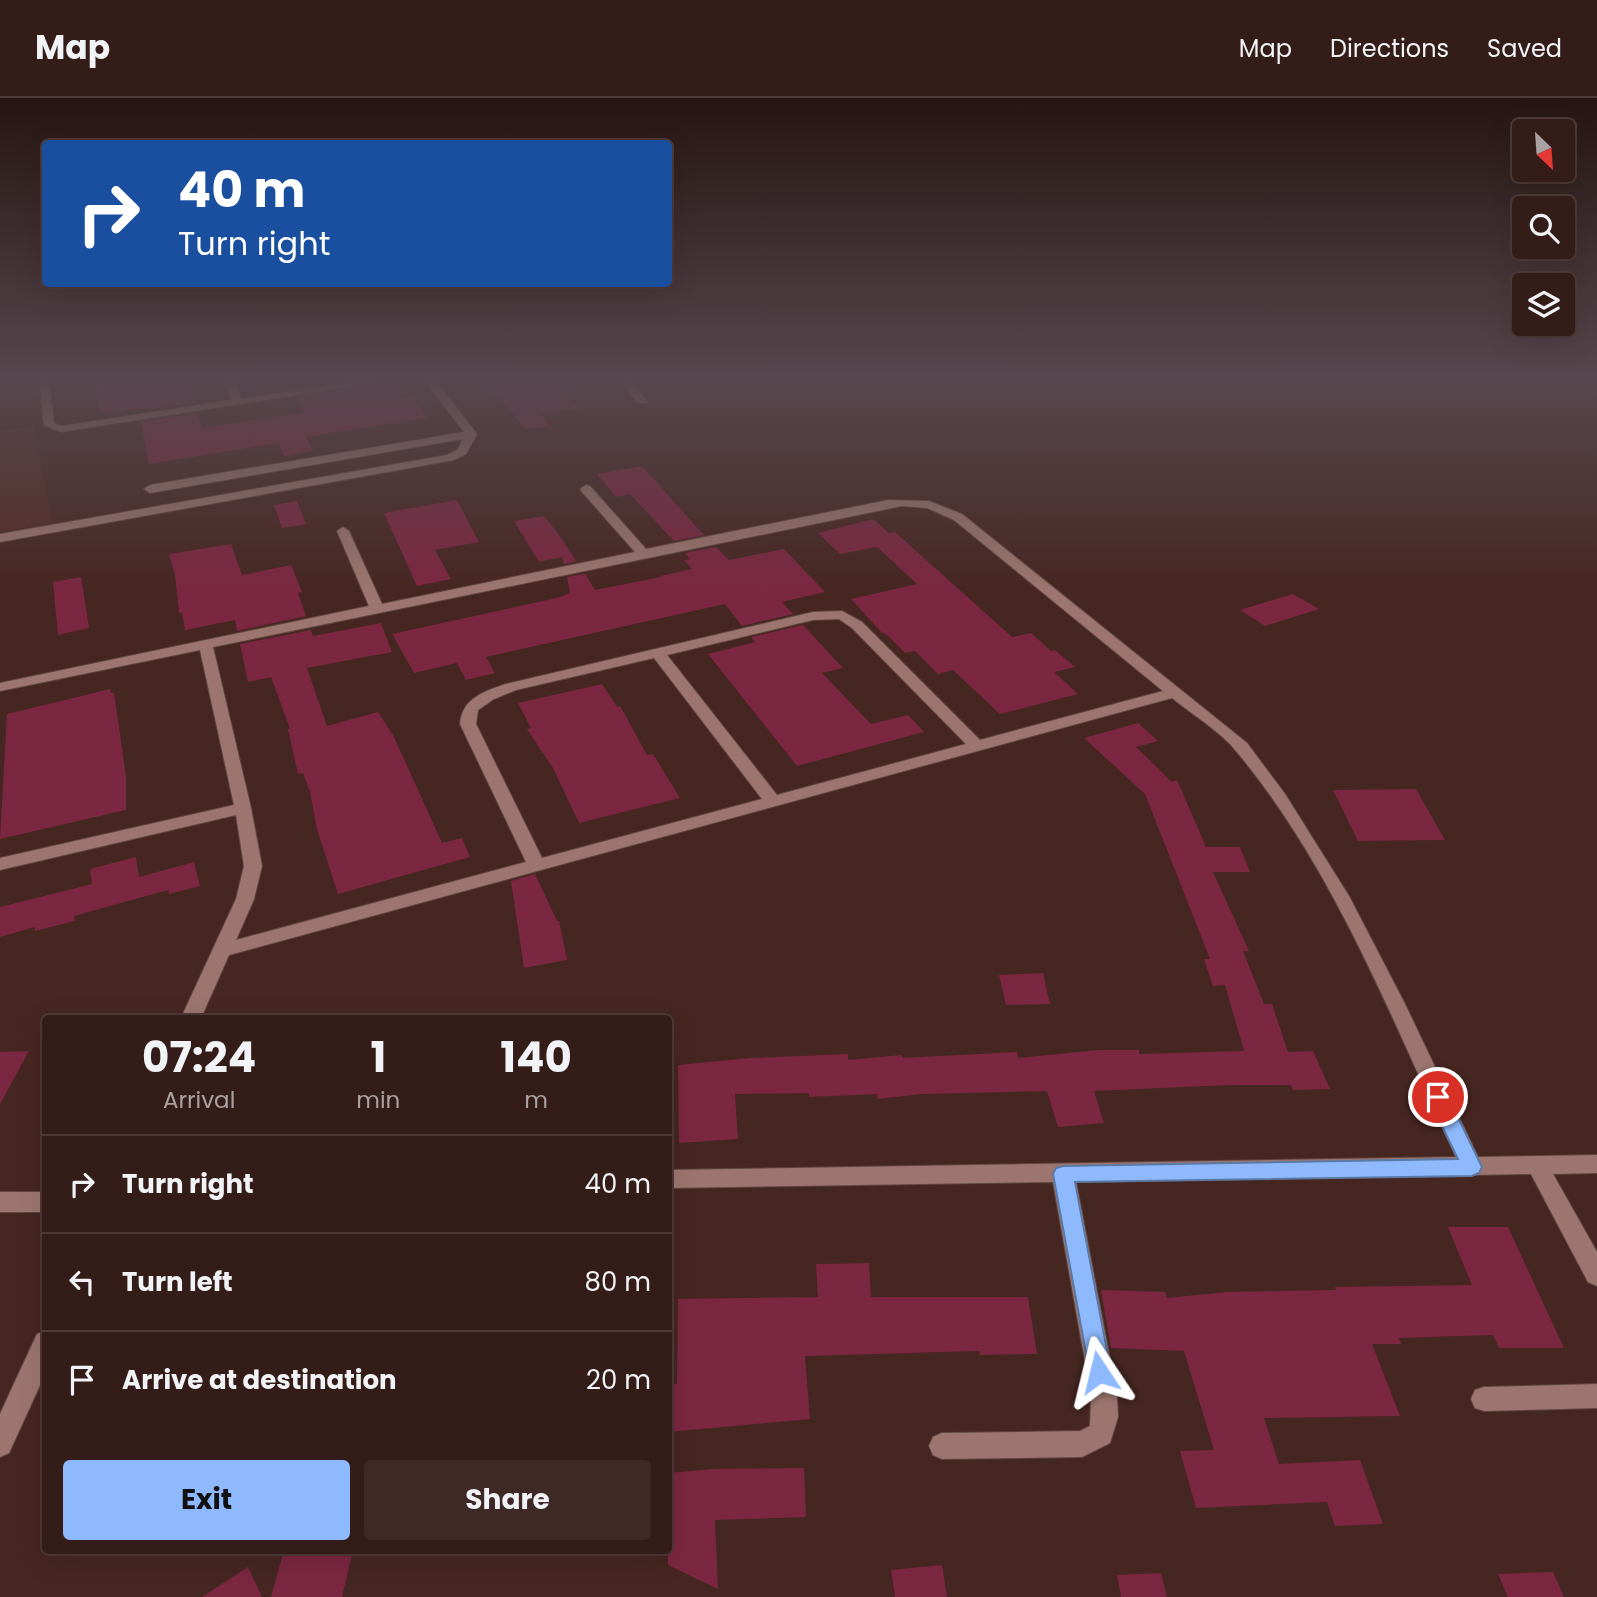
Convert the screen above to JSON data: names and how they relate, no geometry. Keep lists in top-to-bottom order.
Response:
{
  "north": "bottom right",
  "page": {
    "header": "Map",
    "nav": ["Map", "Directions", "Saved"],
    "turn": ["40 m", "Turn right"],
    "eta": [
      "07:24",
      "Arrival",
      "1",
      "min",
      "140",
      "m"
    ],
    "list": [
      {
        "name": "Turn right",
        "value": "40 m"
      },
      {
        "name": "Turn left",
        "value": "80 m"
      },
      {
        "name": "Arrive at destination",
        "value": "20 m"
      }
    ],
    "buttons": ["Exit", "Share"]
  }
}
